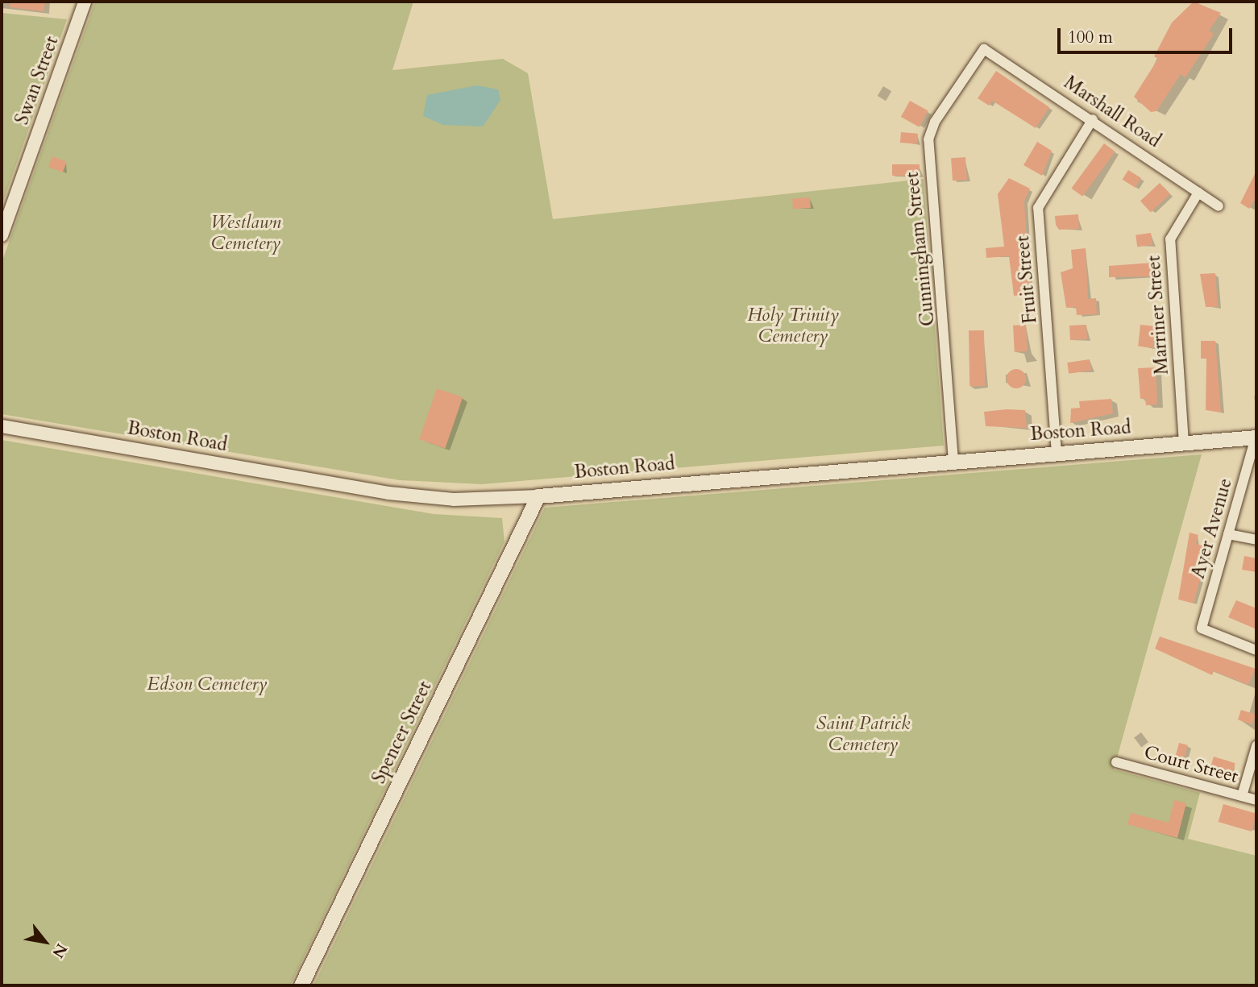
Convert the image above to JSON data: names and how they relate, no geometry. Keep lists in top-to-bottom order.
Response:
{
  "streets": {
    "main road": ["Boston Road", "Spencer Street"],
    "street": [
      "Swan Street",
      "Marshall Road",
      "Cunningham Street",
      "Fruit Street",
      "Marriner Street",
      "Ayer Avenue",
      "Court Street"
    ]
  },
  "crossings": [
    ["Marshall Road", "Cunningham Street"],
    ["Marshall Road", "Fruit Street"],
    ["Marshall Road", "Marriner Street"],
    ["Cunningham Street", "Boston Road"],
    ["Fruit Street", "Boston Road"],
    ["Marriner Street", "Boston Road"],
    ["Boston Road", "Ayer Avenue"],
    ["Boston Road", "Spencer Street"]
  ],
  "parks": [
    "Westlawn Cemetery",
    "Holy Trinity Cemetery",
    "Edson Cemetery",
    "Saint Patrick Cemetery"
  ],
  "scale_bar": "100 m",
  "north": "bottom right"
}
